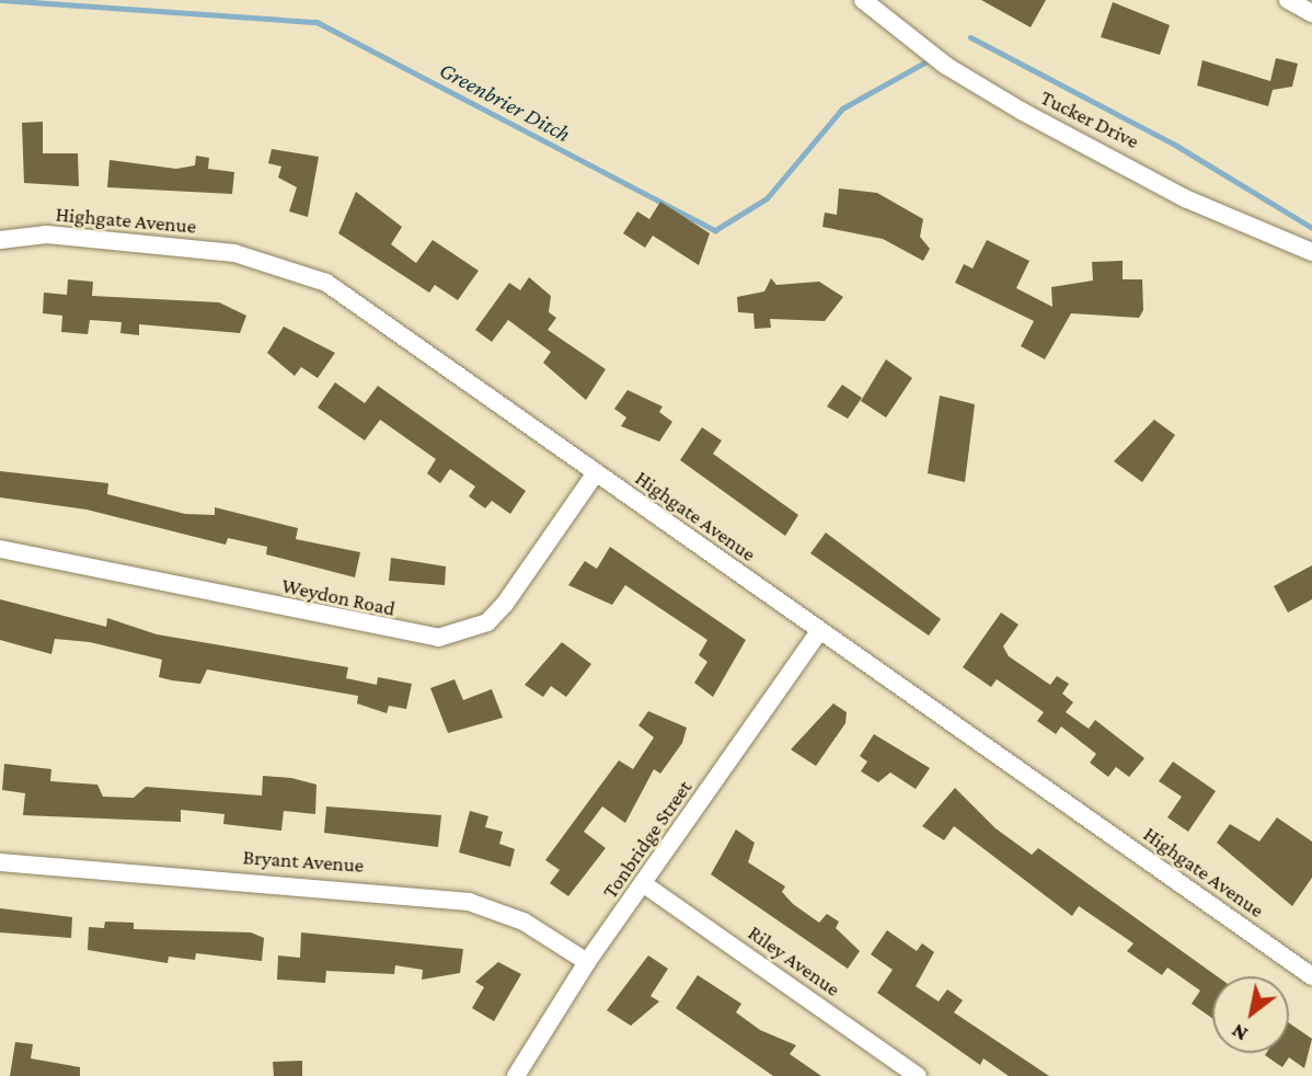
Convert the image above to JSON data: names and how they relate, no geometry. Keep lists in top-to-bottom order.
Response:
{
  "streets": {
    "street": [
      "Tucker Drive",
      "Highgate Avenue",
      "Weydon Road",
      "Tonbridge Street",
      "Bryant Avenue",
      "Riley Avenue"
    ]
  },
  "crossings": [
    ["Highgate Avenue", "Weydon Road"],
    ["Highgate Avenue", "Tonbridge Street"],
    ["Tonbridge Street", "Bryant Avenue"],
    ["Tonbridge Street", "Riley Avenue"]
  ],
  "water": ["Greenbrier Ditch"],
  "north": "bottom left"
}
